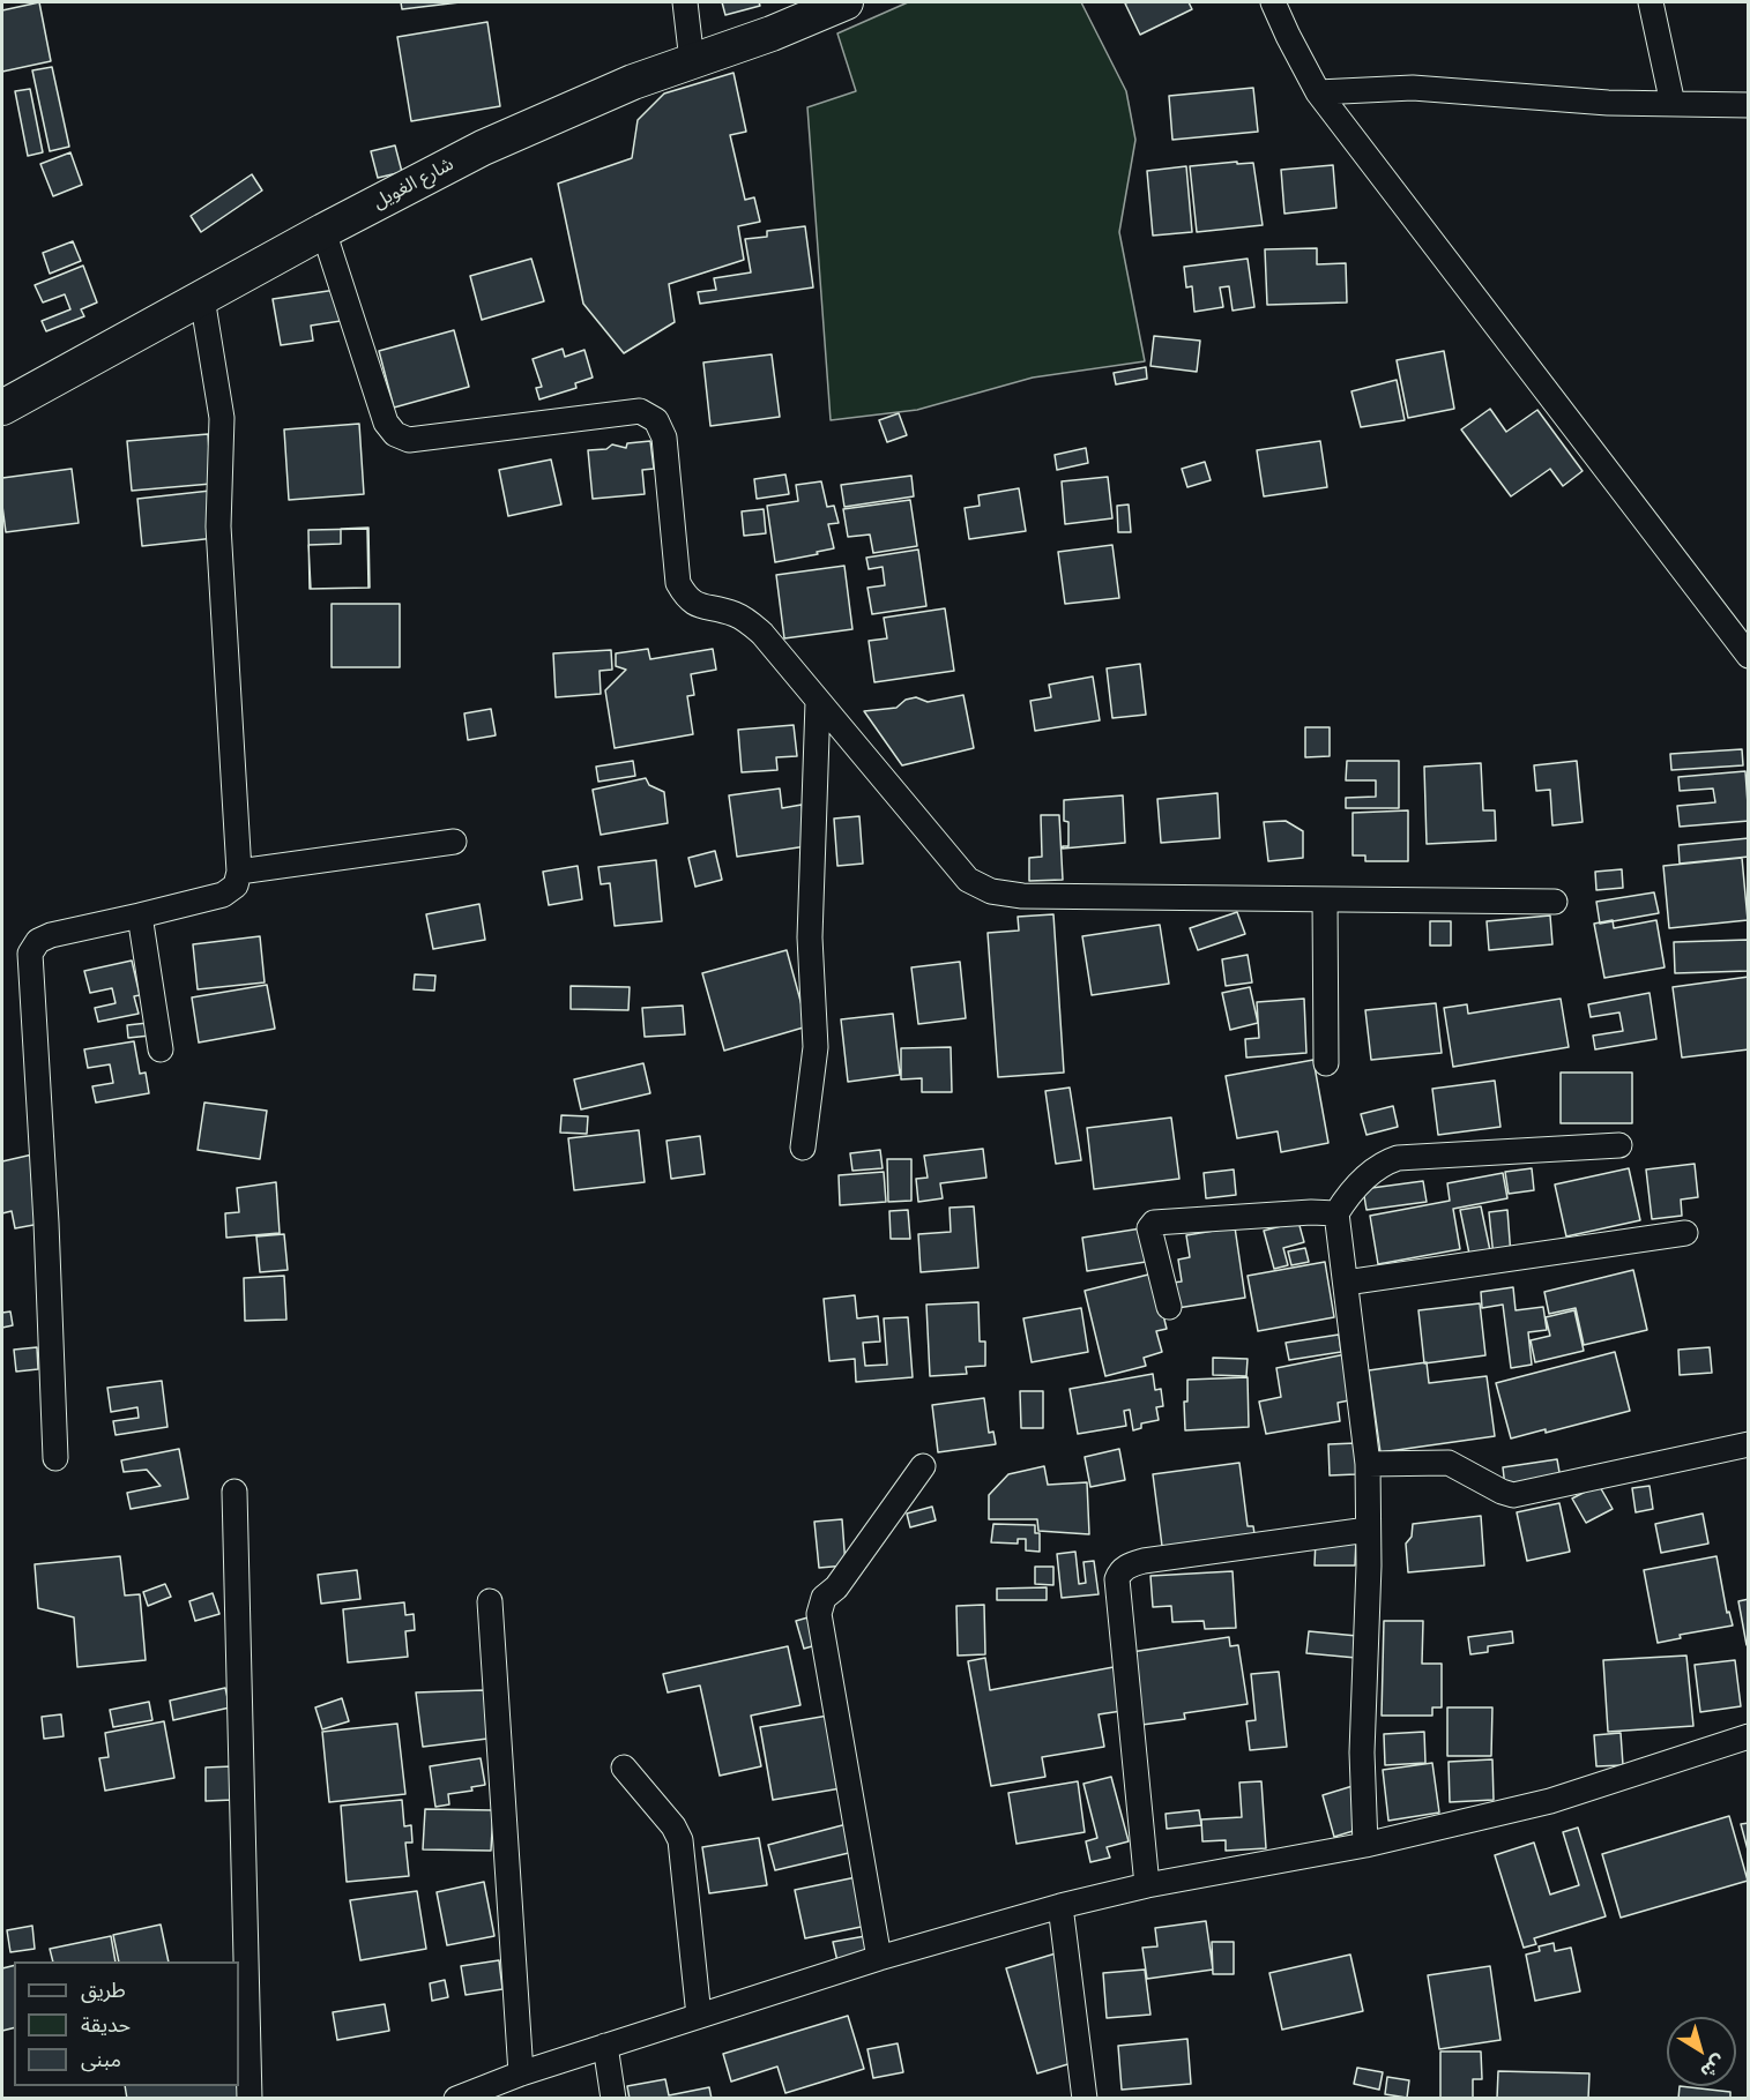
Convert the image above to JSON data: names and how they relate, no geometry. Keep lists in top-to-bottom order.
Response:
{
  "streets": {
    "street": ["شارع الغويل"]
  },
  "legend": ["طريق", "حديقة", "مبنى"],
  "north": "bottom right"
}
